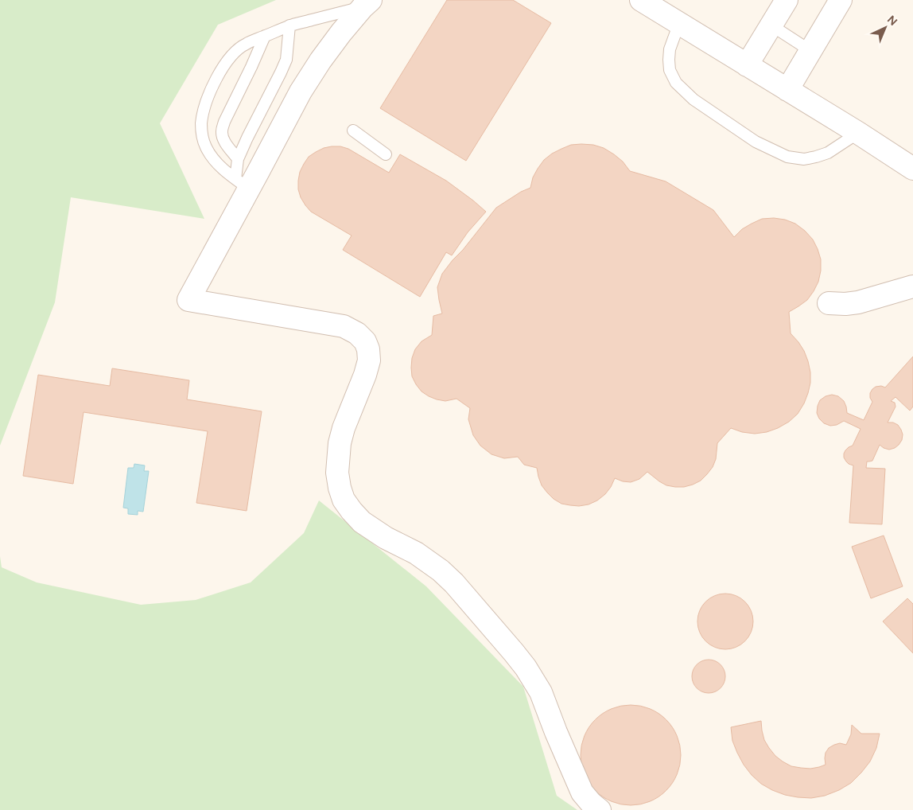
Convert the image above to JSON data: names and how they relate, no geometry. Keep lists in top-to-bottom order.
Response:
{
  "north": "top right"
}
